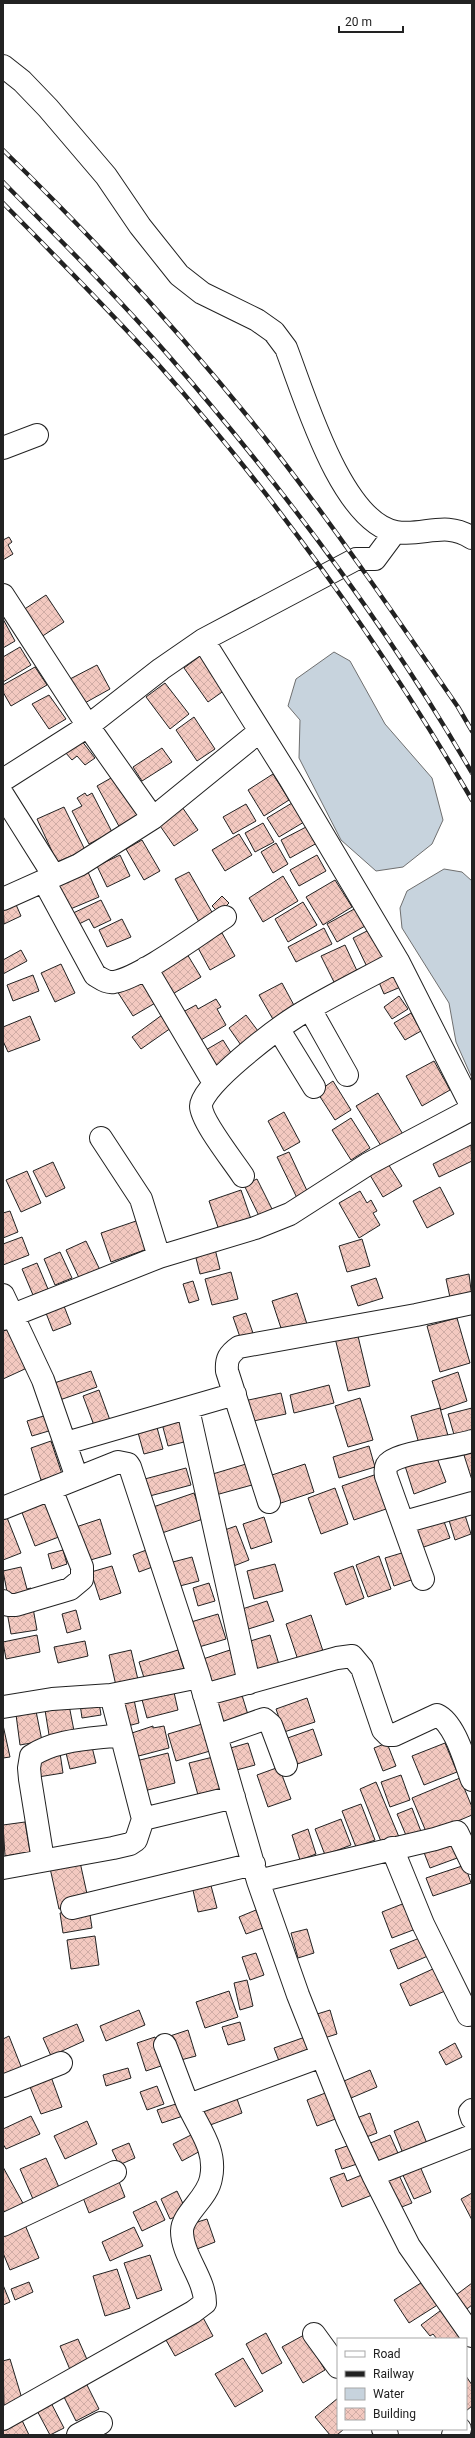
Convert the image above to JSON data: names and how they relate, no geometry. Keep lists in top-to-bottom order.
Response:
{
  "legend": [
    "Road",
    "Railway",
    "Water",
    "Building"
  ],
  "scale_bar": "20 m"
}
